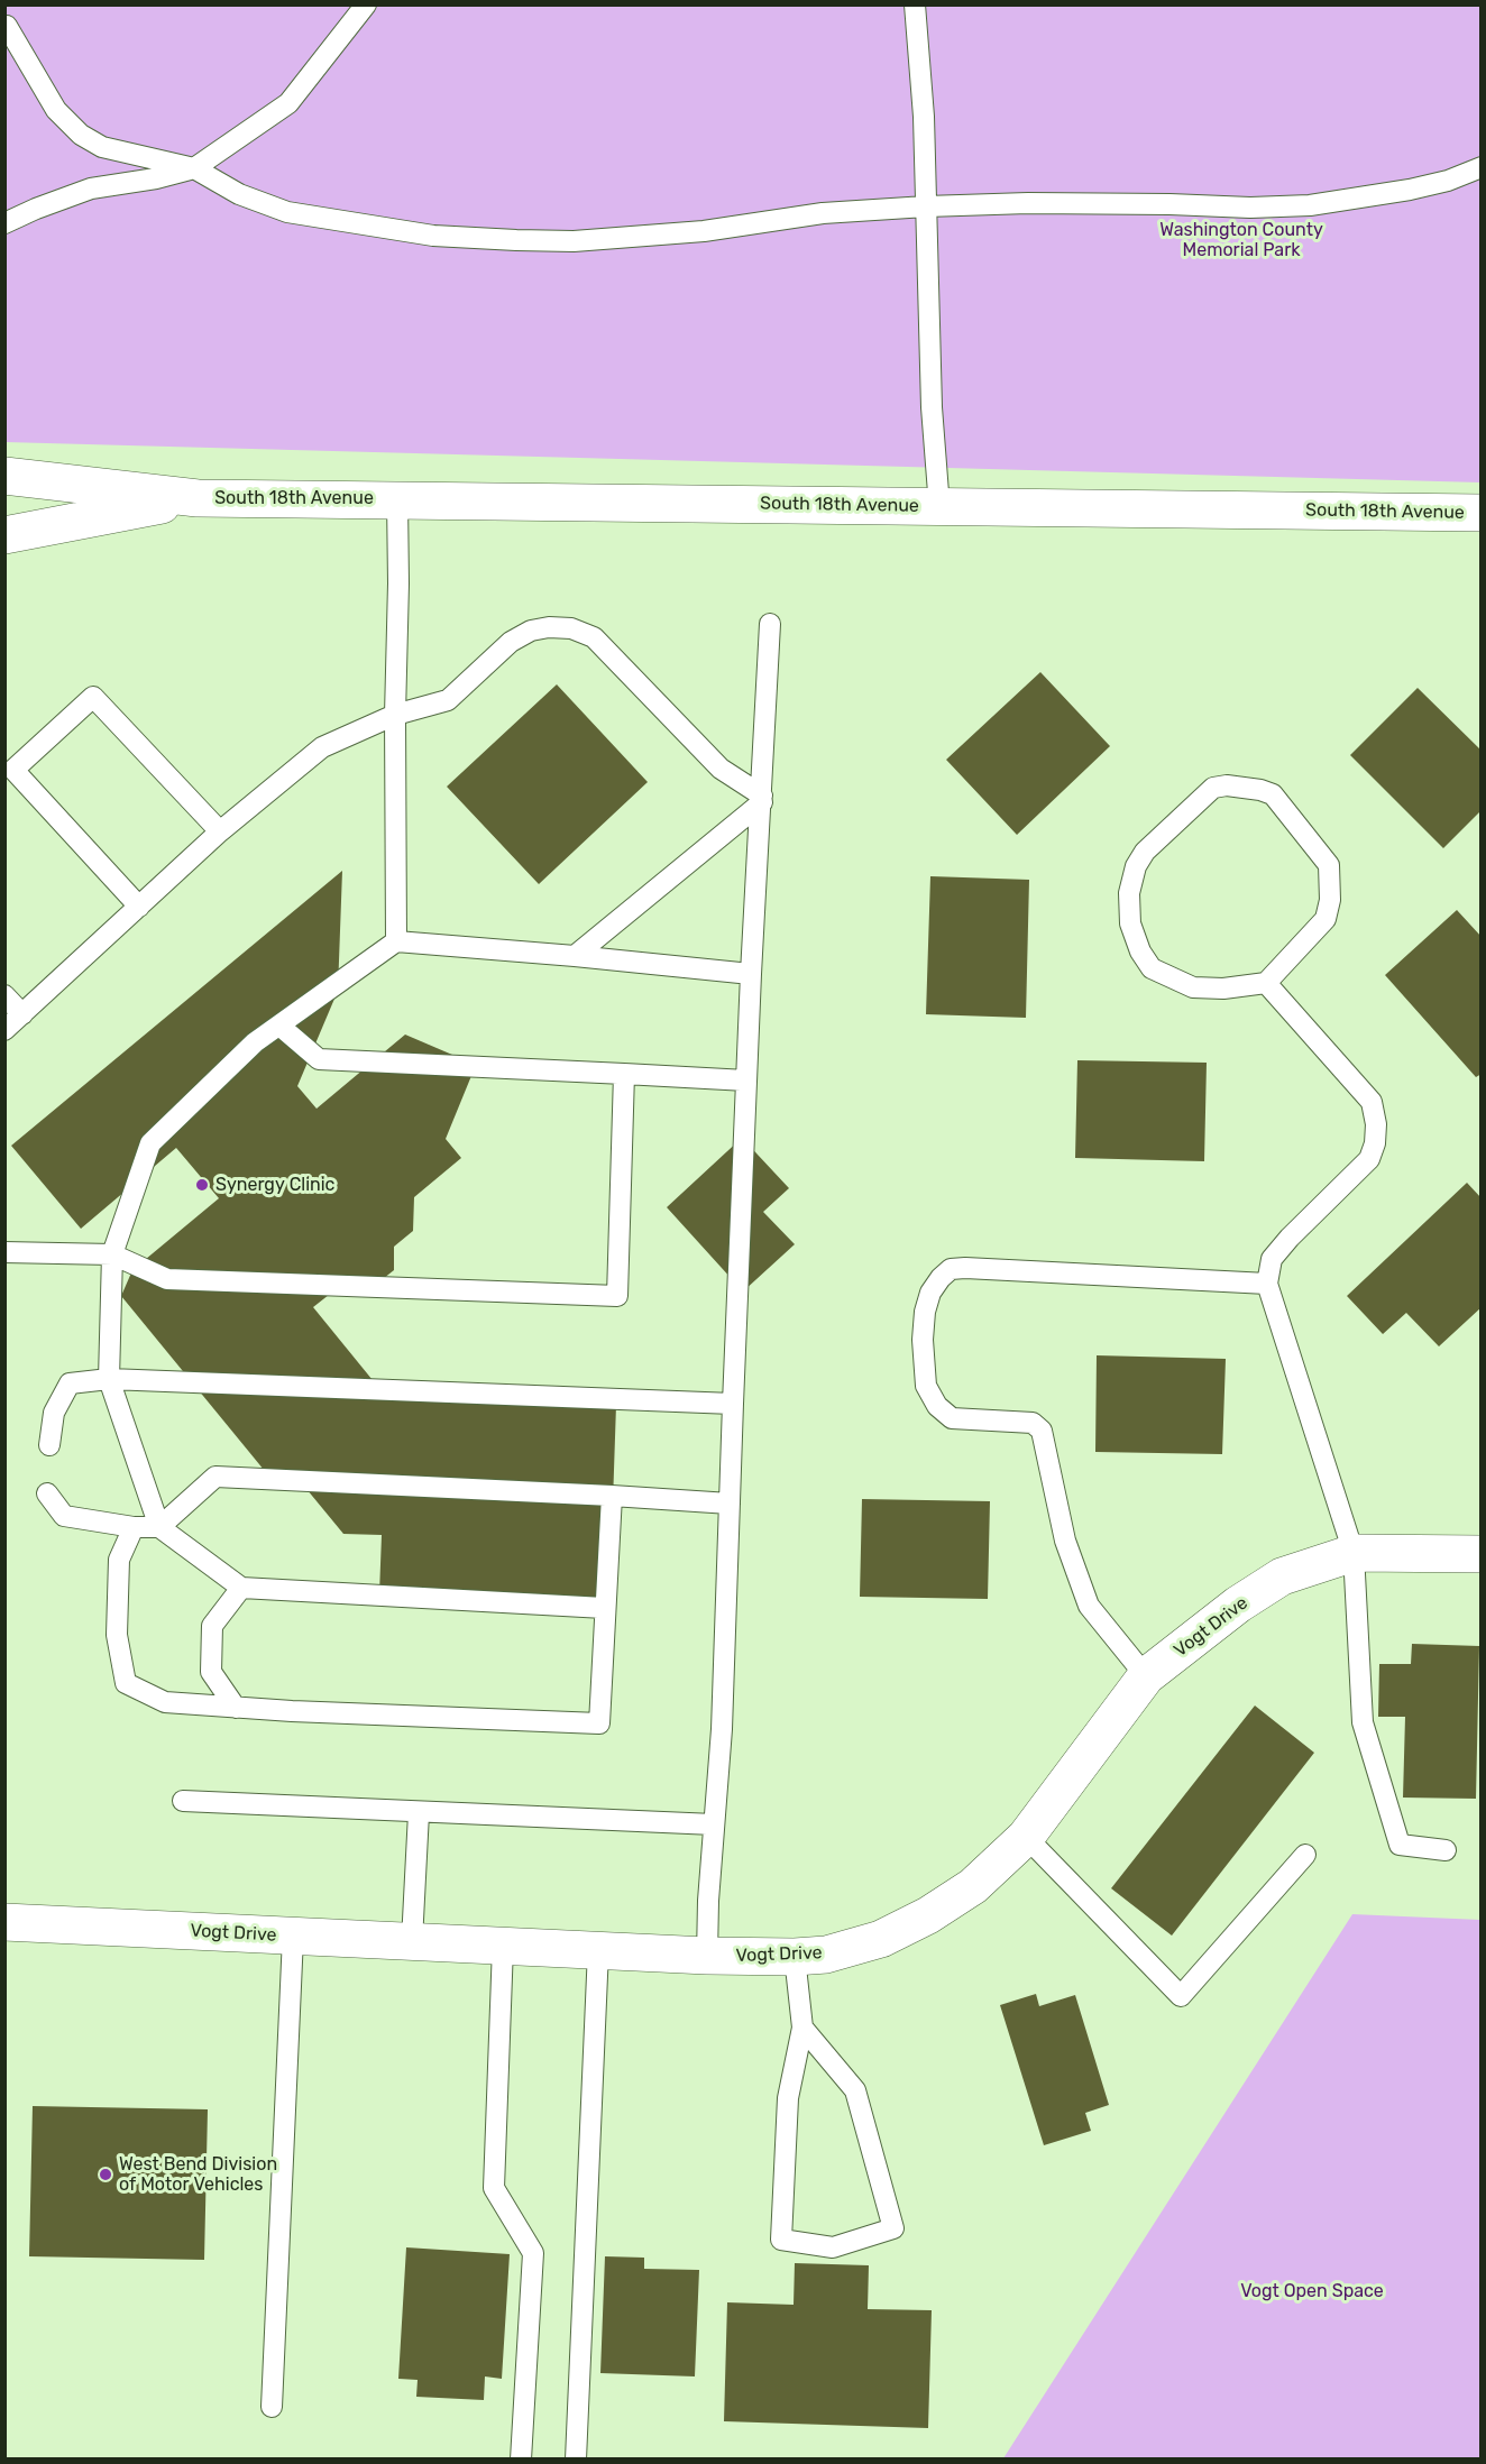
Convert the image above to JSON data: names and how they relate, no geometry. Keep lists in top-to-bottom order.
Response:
{
  "streets": {
    "street": ["South 18th Avenue", "Vogt Drive"]
  },
  "parks": ["Washington County Memorial Park", "Vogt Open Space"],
  "places": ["Synergy Clinic", "West Bend Division of Motor Vehicles"]
}
